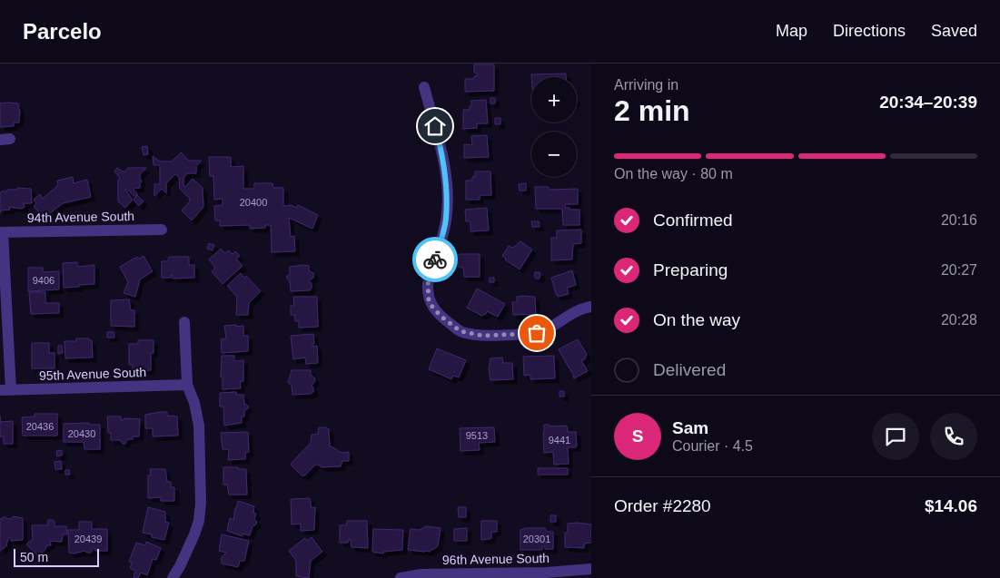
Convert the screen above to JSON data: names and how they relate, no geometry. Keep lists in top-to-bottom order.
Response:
{
  "streets": {
    "street": ["94th Avenue South", "95th Avenue South", "96th Avenue South"]
  },
  "house_numbers": [
    "20400",
    "9406",
    "20436",
    "20430",
    "9513",
    "9441",
    "20439",
    "20301"
  ],
  "scale_bar": "50 m",
  "page": {
    "header": "Parcelo",
    "nav": ["Map", "Directions", "Saved"],
    "heading": ["2 min", "Arriving in", "20:34–20:39"],
    "panel": [
      "Sam",
      "Courier · 4.5",
      "Order #2280",
      "$14.06"
    ],
    "map_buttons": ["+", "−"],
    "bar": "On the way · 80 m",
    "list": [
      ["Confirmed", "20:16"],
      ["Preparing", "20:27"],
      ["On the way", "20:28"],
      "Delivered"
    ],
    "round": "S",
    "scale": "50 m"
  }
}
